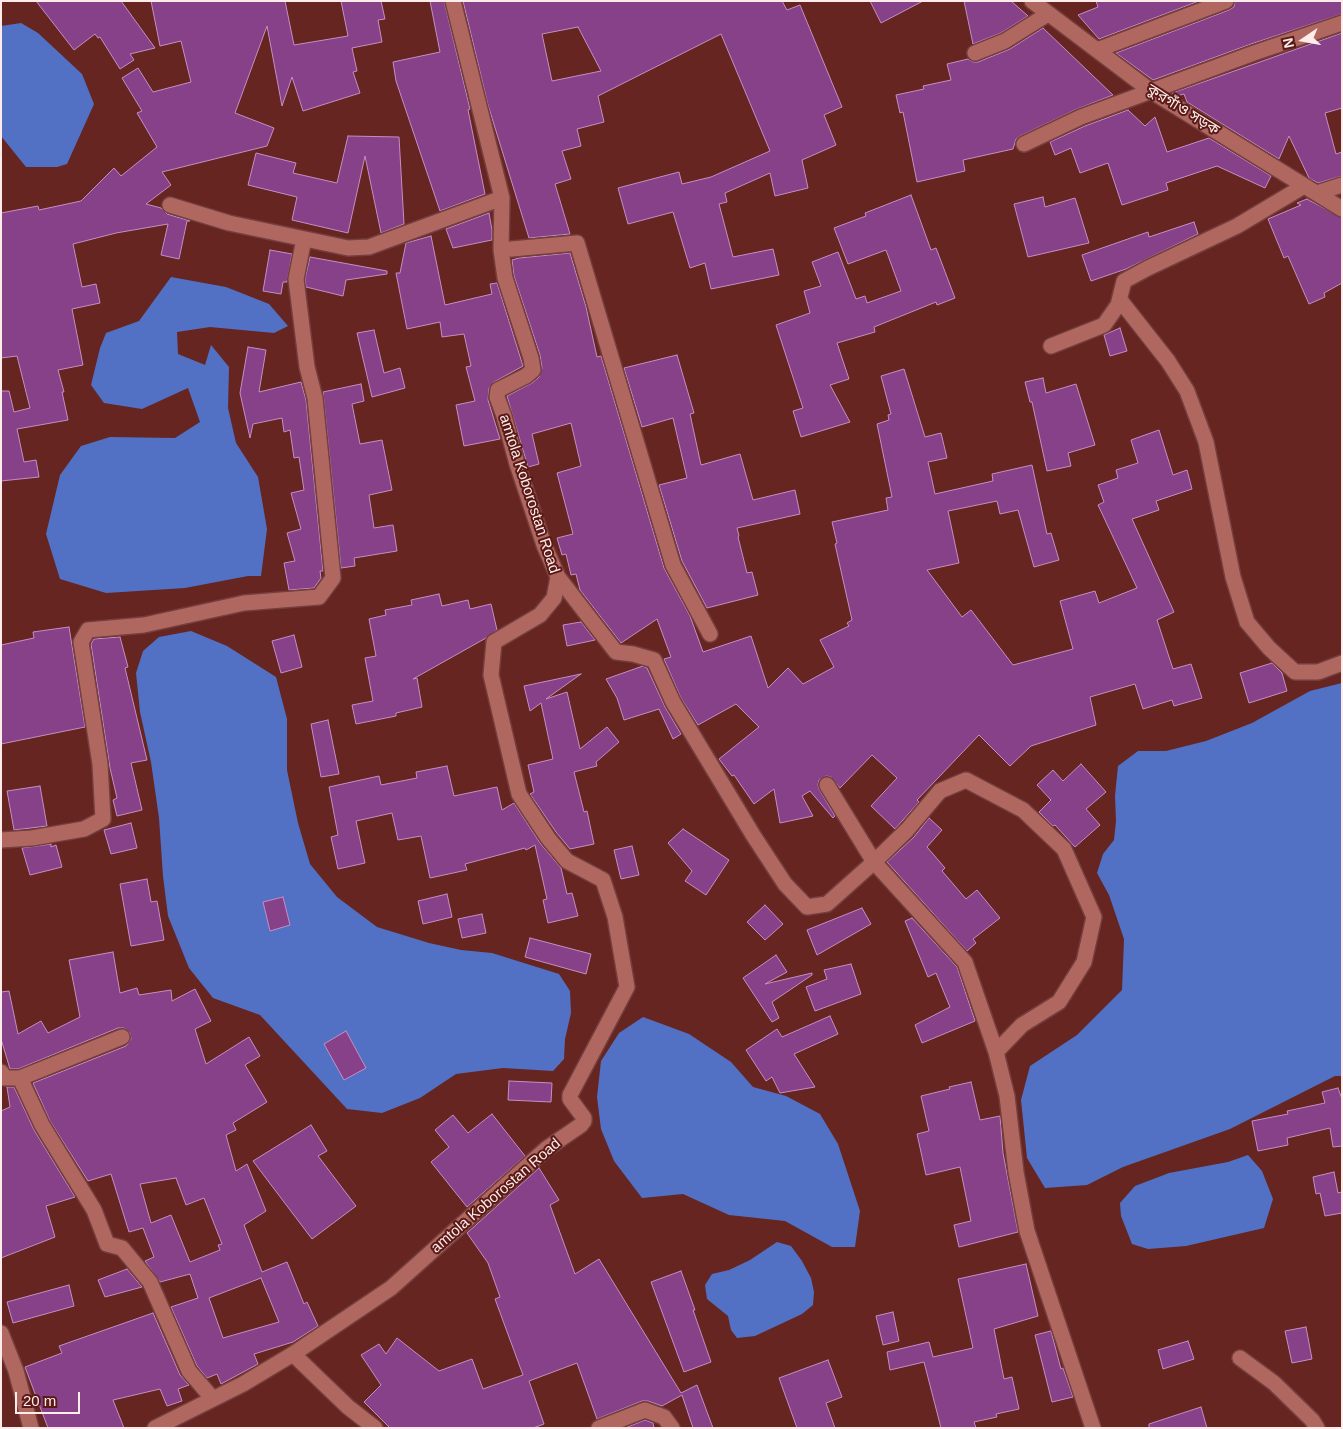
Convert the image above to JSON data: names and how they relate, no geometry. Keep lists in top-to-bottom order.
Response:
{
  "streets": {
    "street": ["কুরগাঁও সড়ক", "amtola Koborostan Road"]
  },
  "scale_bar": "20 m",
  "north": "left"
}
